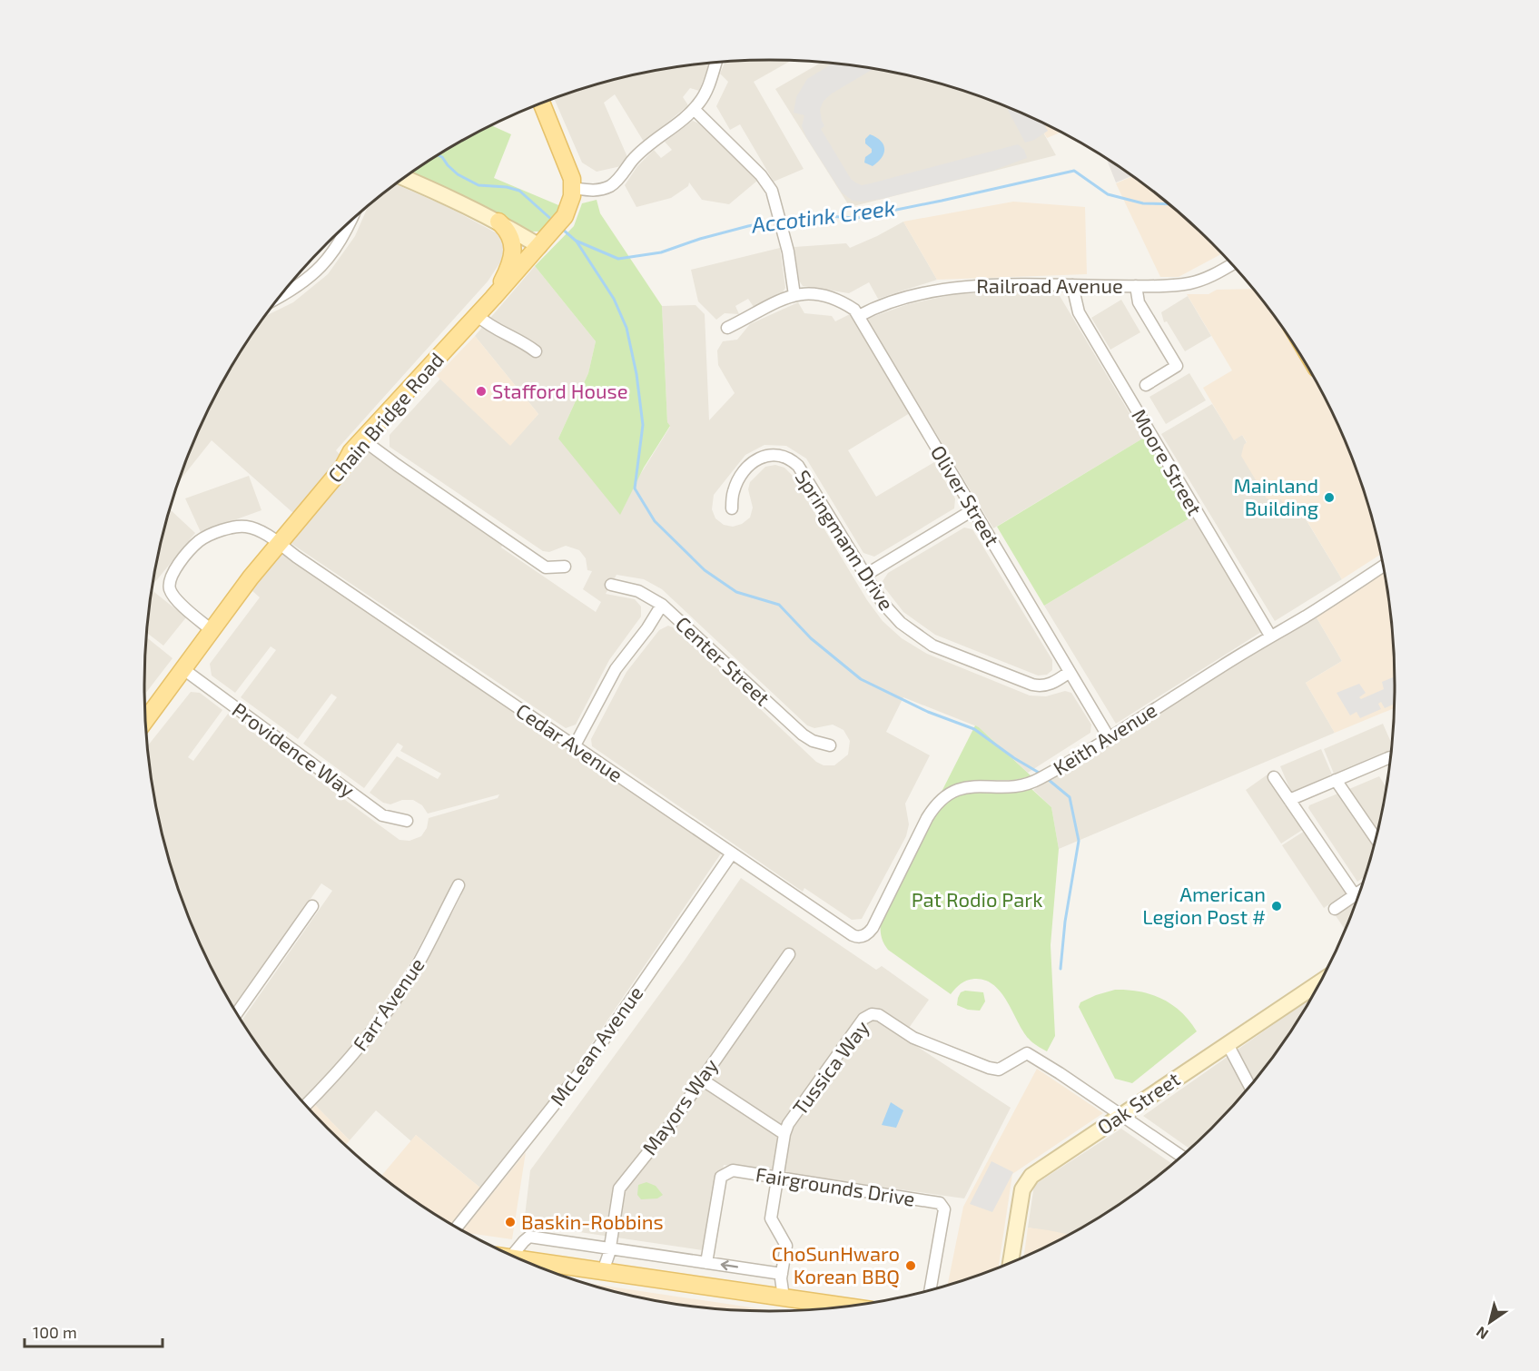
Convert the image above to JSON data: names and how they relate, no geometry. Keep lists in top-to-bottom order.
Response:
{
  "streets": {
    "main road": ["Chain Bridge Road"],
    "street": [
      "Railroad Avenue",
      "Moore Street",
      "Oliver Street",
      "Springmann Drive",
      "Center Street",
      "Keith Avenue",
      "Cedar Avenue",
      "Providence Way",
      "Farr Avenue",
      "McLean Avenue",
      "Tussica Way",
      "Oak Street",
      "Mayors Way",
      "Fairgrounds Drive"
    ]
  },
  "crossings": [
    ["Railroad Avenue", "Moore Street"],
    ["Railroad Avenue", "Oliver Street"],
    ["Chain Bridge Road", "Cedar Avenue"],
    ["Chain Bridge Road", "Providence Way"],
    ["Moore Street", "Keith Avenue"],
    ["Oliver Street", "Springmann Drive"],
    ["Oliver Street", "Keith Avenue"],
    ["Keith Avenue", "Cedar Avenue"],
    ["Cedar Avenue", "McLean Avenue"],
    ["Tussica Way", "Oak Street"],
    ["Tussica Way", "Fairgrounds Drive"]
  ],
  "water": ["Accotink Creek"],
  "parks": ["Pat Rodio Park"],
  "places": [
    "Stafford House",
    "Mainland Building",
    "American Legion Post #",
    "Baskin-Robbins",
    "ChoSunHwaro Korean BBQ"
  ],
  "scale_bar": "100 m",
  "north": "bottom left"
}
